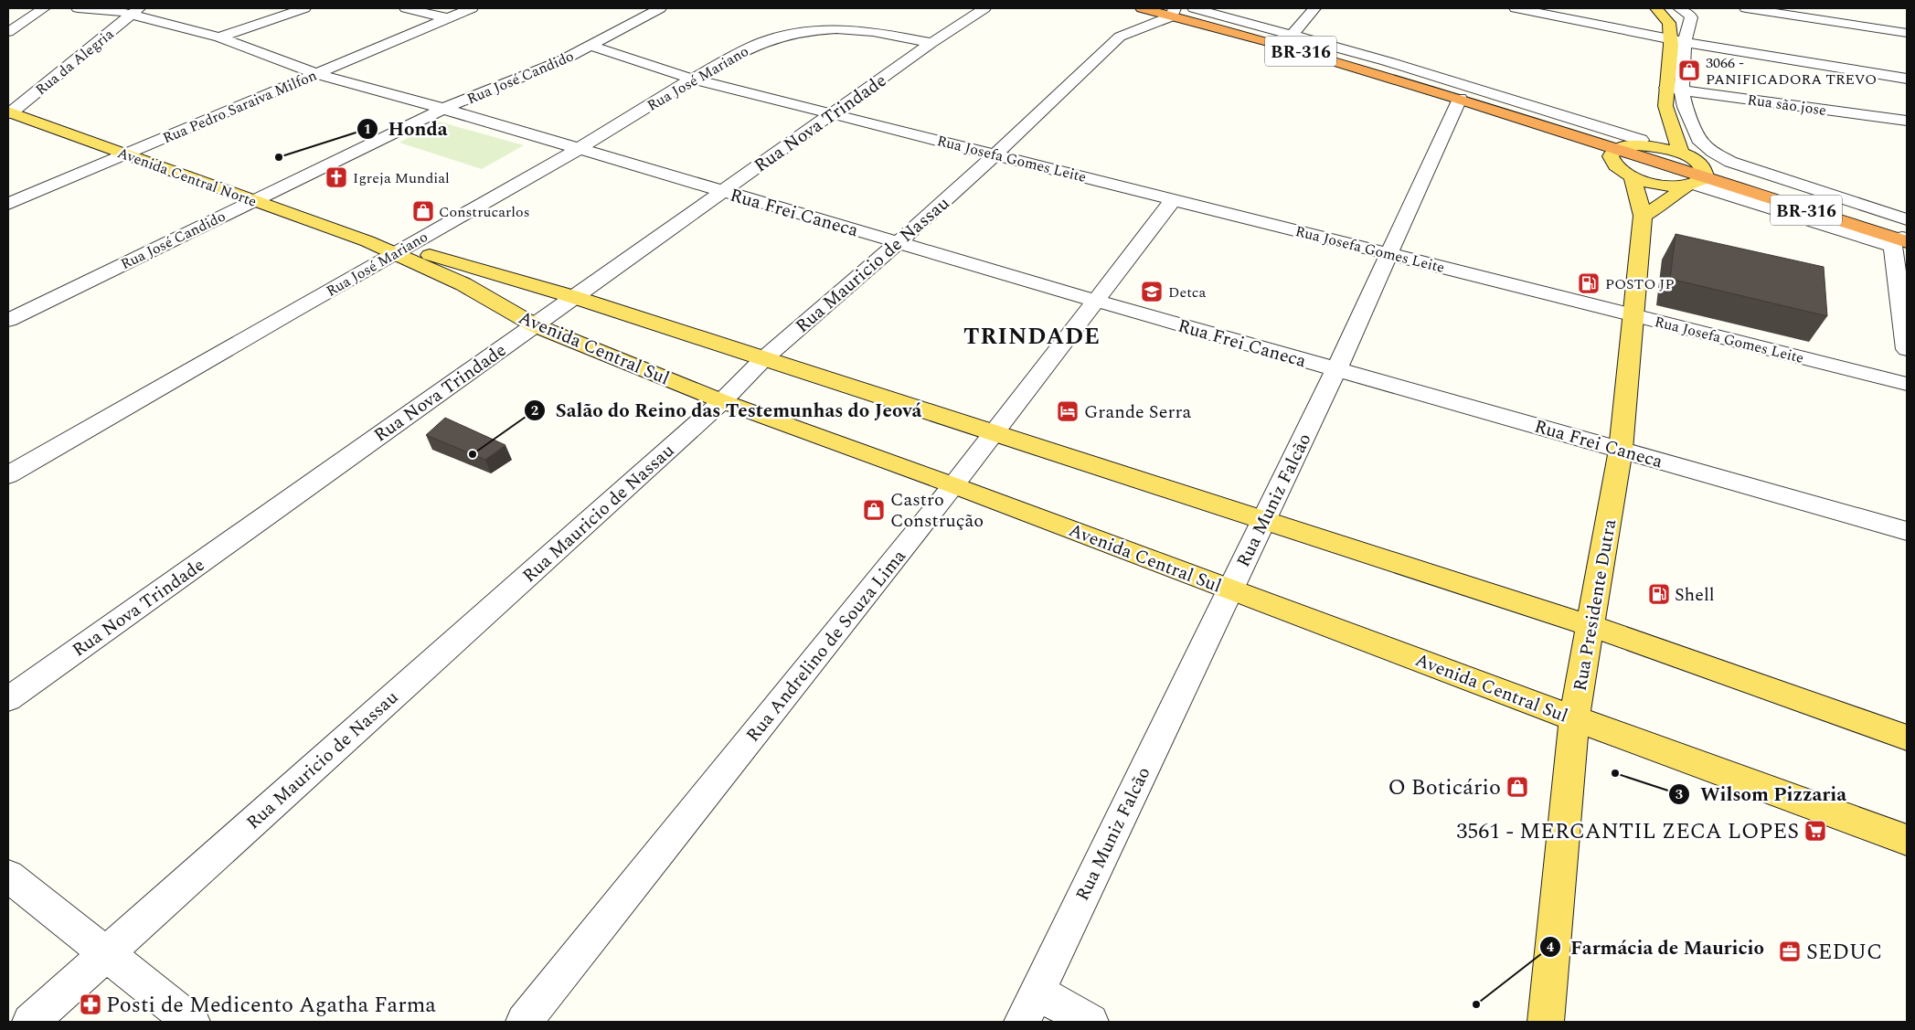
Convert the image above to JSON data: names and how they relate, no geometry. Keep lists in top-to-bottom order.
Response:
{
  "streets": {
    "highway": ["BR-316"],
    "main road": ["Avenida Central Norte", "Avenida Central Sul", "Rua Presidente Dutra"],
    "street": [
      "Rua da Alegria",
      "Rua José Candido",
      "Rua José Mariano",
      "Rua são jose",
      "Rua Pedro Saraiva Milfon",
      "Rua Nova Trindade",
      "Rua Josefa Gomes Leite",
      "Rua Frei Caneca",
      "Rua Mauricio de Nassau",
      "Rua Muniz Falcão",
      "Rua Andrelino de Souza Lima"
    ]
  },
  "crossings": [
    ["BR-316", "Rua Mauricio de Nassau"],
    ["BR-316", "Rua Muniz Falcão"],
    ["Rua da Alegria", "Avenida Central Norte"],
    ["Rua da Alegria", "Rua Frei Caneca"],
    ["Rua José Candido", "Rua Josefa Gomes Leite"],
    ["Rua José Candido", "Avenida Central Norte"],
    ["Rua José Candido", "Rua Frei Caneca"],
    ["Rua José Mariano", "Rua Nova Trindade"],
    ["Rua José Mariano", "Rua Josefa Gomes Leite"],
    ["Rua José Mariano", "Avenida Central Norte"],
    ["Rua José Mariano", "Rua Frei Caneca"],
    ["Rua José Mariano", "Avenida Central Sul"],
    ["Rua Pedro Saraiva Milfon", "Avenida Central Norte"],
    ["Rua Pedro Saraiva Milfon", "Rua Frei Caneca"],
    ["Rua Nova Trindade", "Rua Josefa Gomes Leite"],
    ["Rua Nova Trindade", "Rua Frei Caneca"],
    ["Rua Nova Trindade", "Avenida Central Sul"],
    ["Rua Josefa Gomes Leite", "Rua Mauricio de Nassau"],
    ["Rua Josefa Gomes Leite", "Rua Muniz Falcão"],
    ["Rua Josefa Gomes Leite", "Rua Presidente Dutra"],
    ["Rua Josefa Gomes Leite", "Rua Andrelino de Souza Lima"],
    ["Avenida Central Norte", "Avenida Central Sul"],
    ["Rua Frei Caneca", "Rua Mauricio de Nassau"],
    ["Rua Frei Caneca", "Rua Muniz Falcão"],
    ["Rua Frei Caneca", "Rua Presidente Dutra"],
    ["Rua Frei Caneca", "Rua Andrelino de Souza Lima"],
    ["Rua Mauricio de Nassau", "Avenida Central Sul"],
    ["Avenida Central Sul", "Rua Muniz Falcão"],
    ["Avenida Central Sul", "Rua Presidente Dutra"],
    ["Avenida Central Sul", "Rua Andrelino de Souza Lima"]
  ],
  "districts": ["TRINDADE"],
  "places": {
    "shop": [
      "3066 - PANIFICADORA TREVO",
      "Construcarlos",
      "Castro Construção",
      "O Boticário"
    ],
    "other": [
      "Honda",
      "Salão do Reino das Testemunhas do Jeová",
      "Wilsom Pizzaria",
      "Farmácia de Mauricio"
    ],
    "church": ["Igreja Mundial"],
    "fuel station": ["POSTO JP", "Shell"],
    "school or university": ["Detca"],
    "hotel": ["Grande Serra"],
    "supermarket": ["3561 - MERCANTIL ZECA LOPES"],
    "office": ["SEDUC"],
    "pharmacy": ["Posti de Medicento Agatha Farma"]
  }
}
